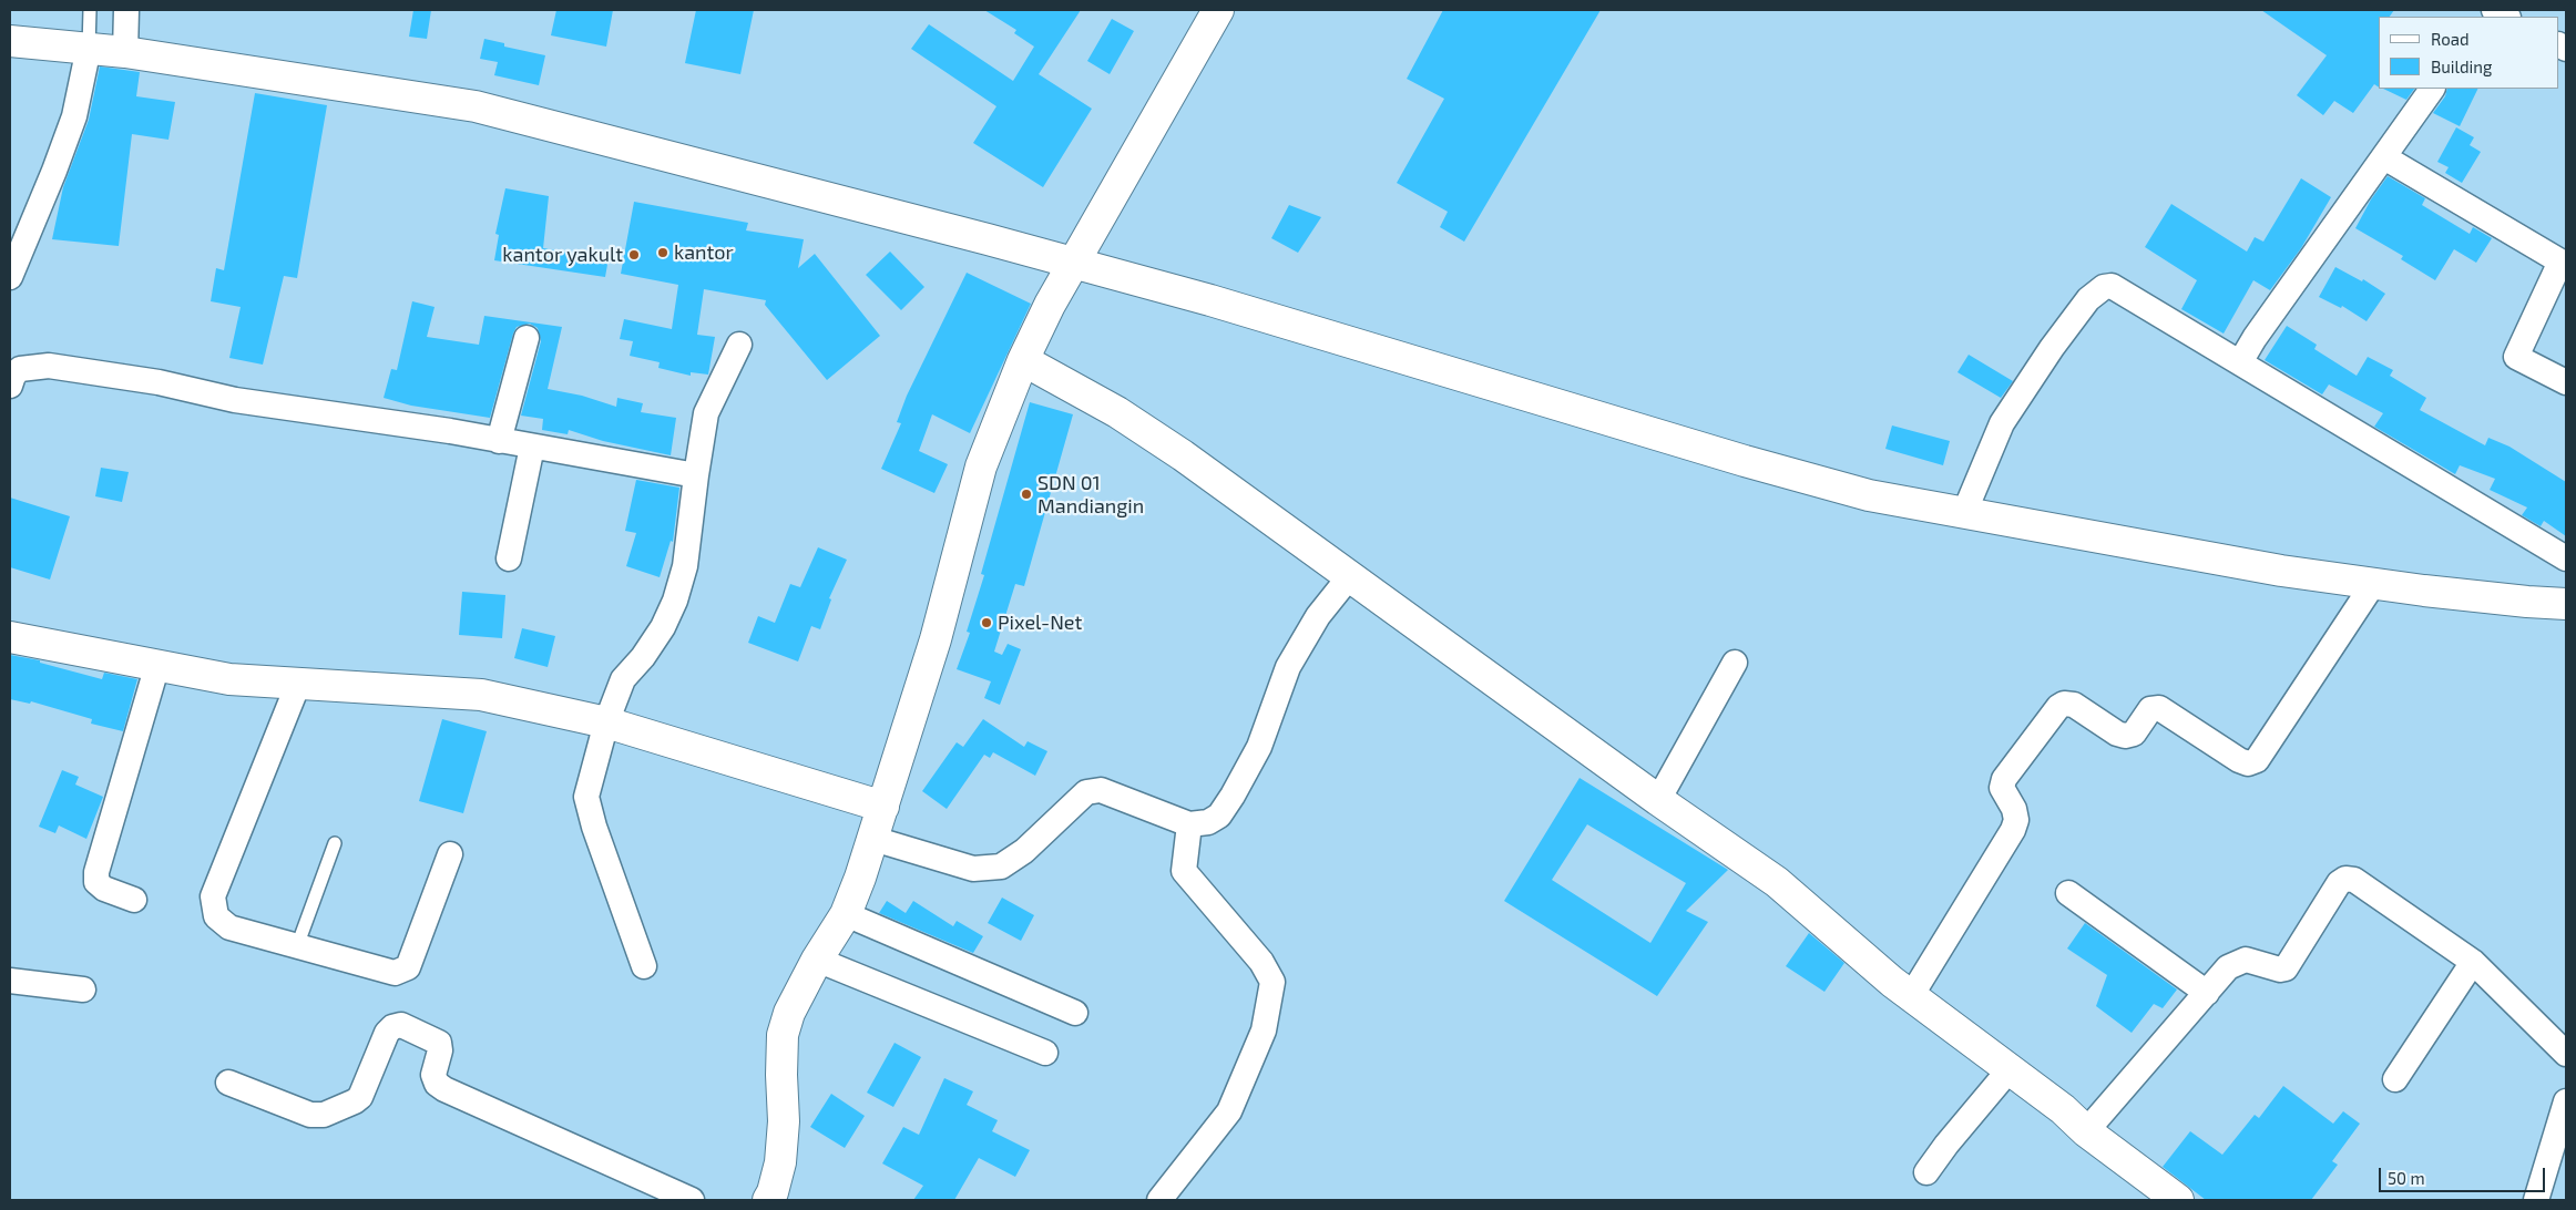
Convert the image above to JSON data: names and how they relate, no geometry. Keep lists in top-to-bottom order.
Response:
{
  "places": [
    "kantor",
    "kantor yakult",
    "SDN 01 Mandiangin",
    "Pixel-Net"
  ],
  "legend": ["Road", "Building"],
  "scale_bar": "50 m"
}
